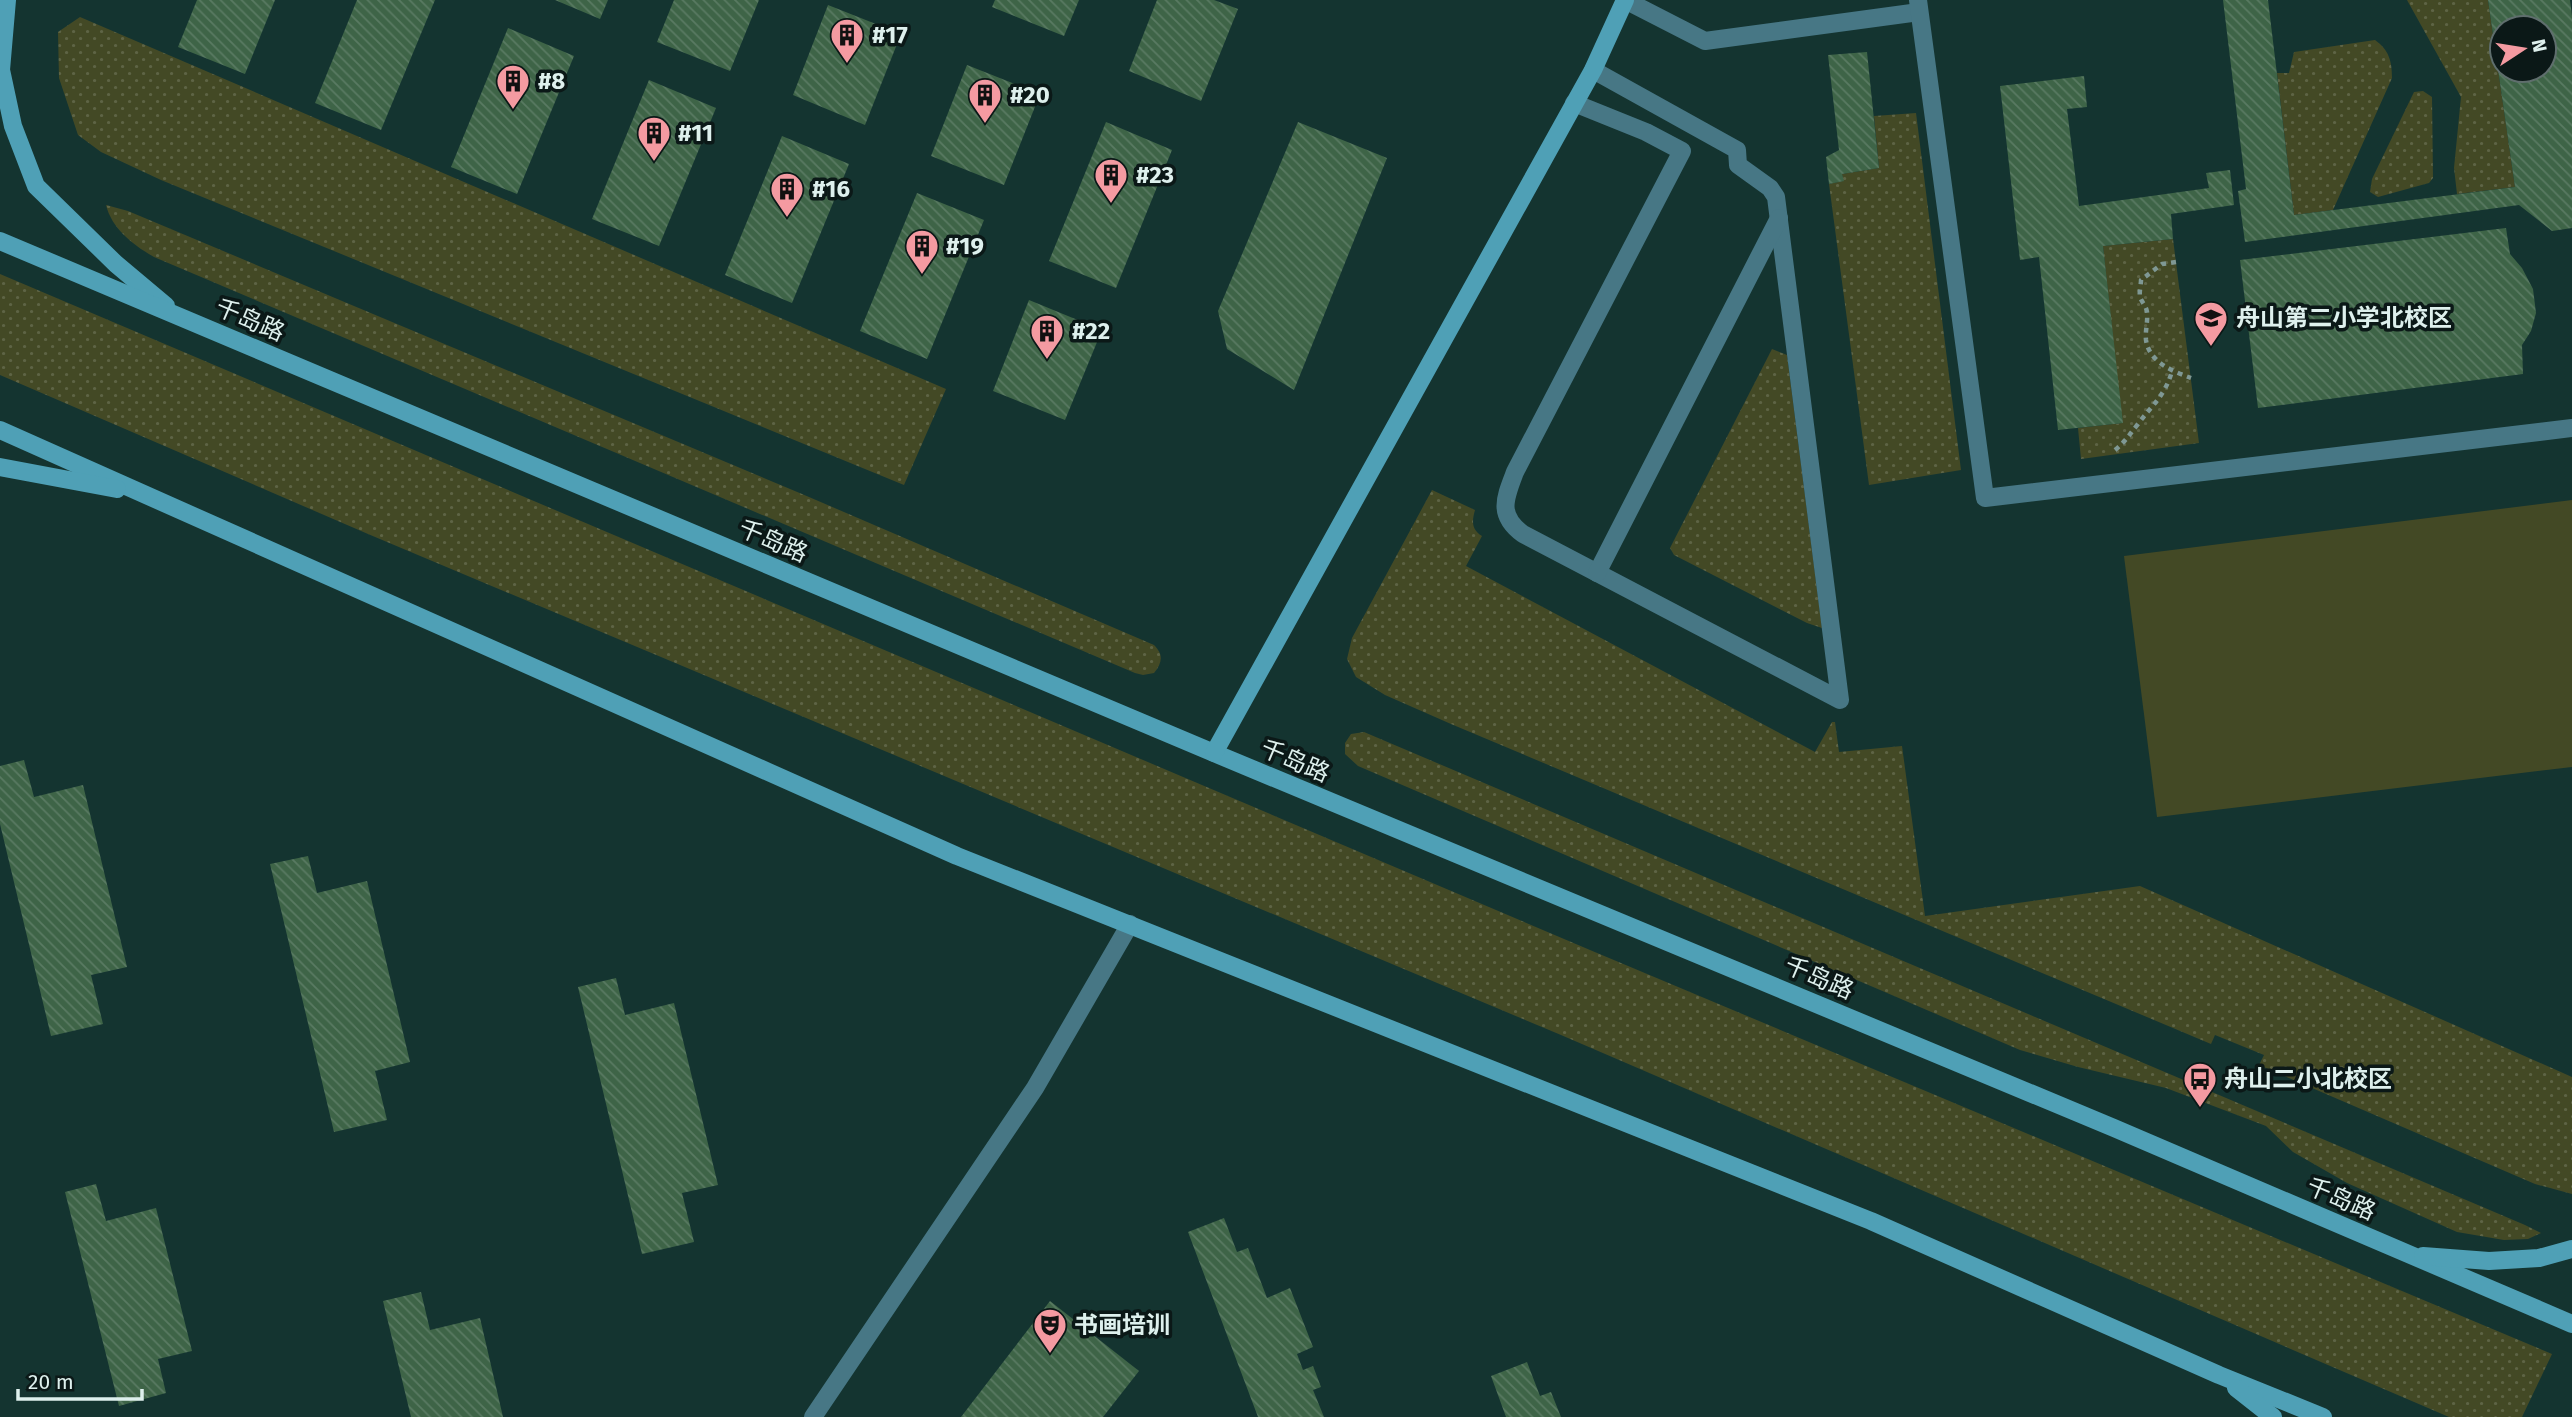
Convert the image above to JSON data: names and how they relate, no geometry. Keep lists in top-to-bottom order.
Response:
{
  "streets": {
    "street": ["千岛路"]
  },
  "places": {
    "building": [
      "#17",
      "#8",
      "#20",
      "#11",
      "#23",
      "#16",
      "#19",
      "#22"
    ],
    "school or university": ["舟山第二小学北校区"],
    "bus stop": ["舟山二小北校区"],
    "theatre": ["书画培训"]
  },
  "scale_bar": "20 m",
  "north": "right"
}
